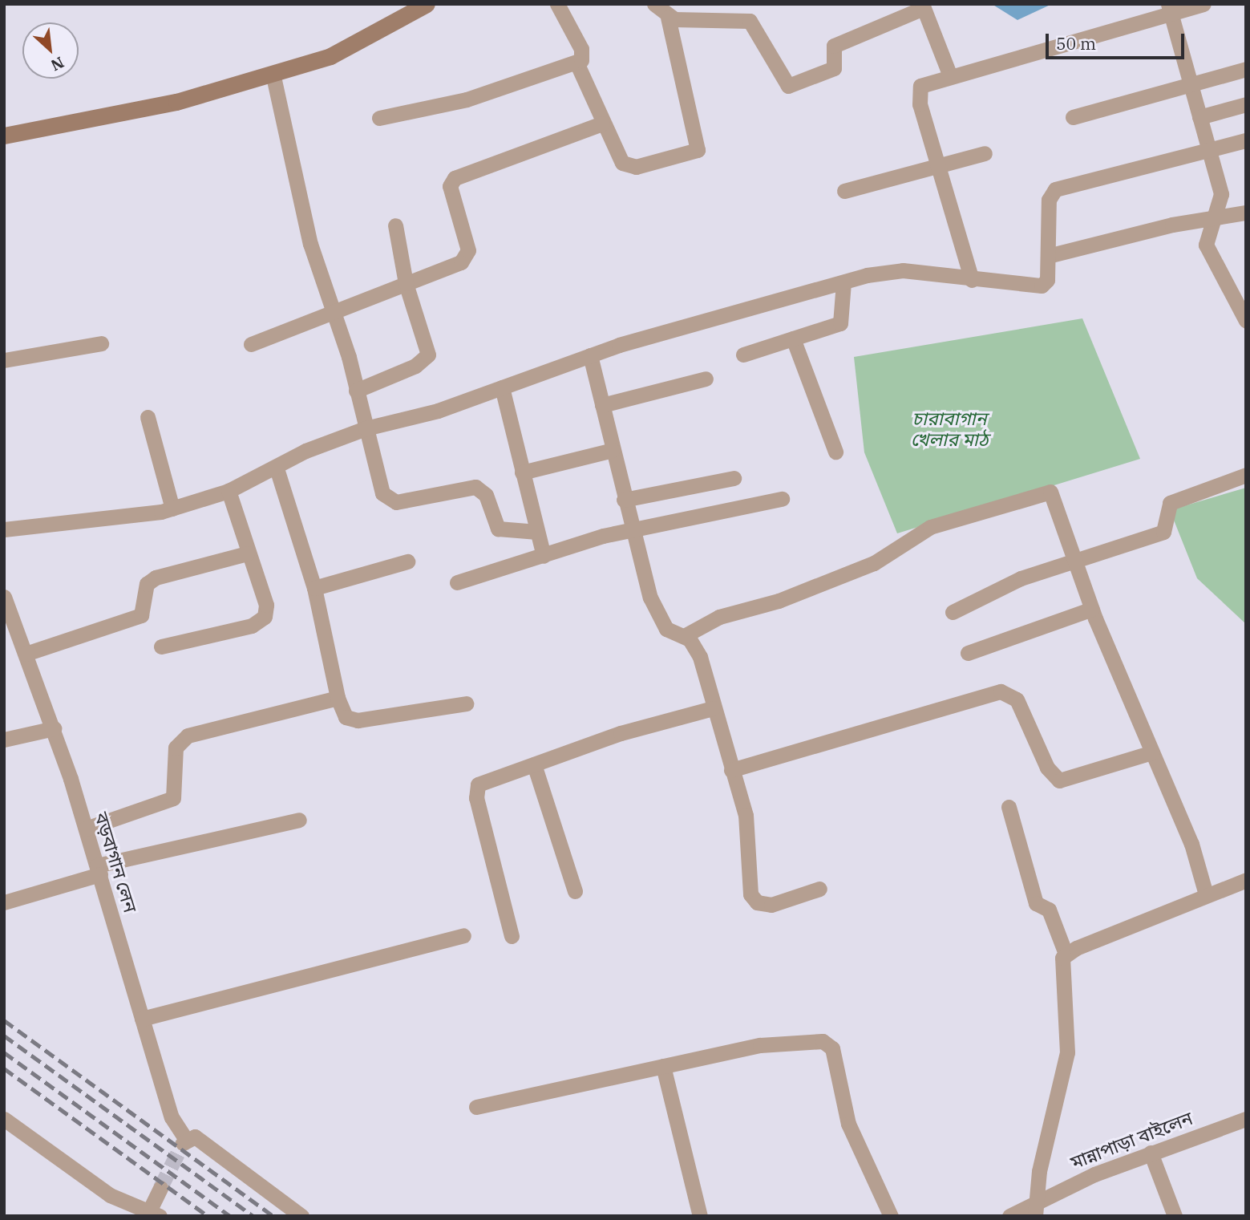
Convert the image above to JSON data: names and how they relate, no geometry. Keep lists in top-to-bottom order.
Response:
{
  "streets": {
    "street": ["বড়বাগান লেন", "মান্নাপাড়া বাইলেন"]
  },
  "parks": ["চারাবাগান খেলার মাঠ"],
  "scale_bar": "50 m",
  "north": "bottom right"
}
